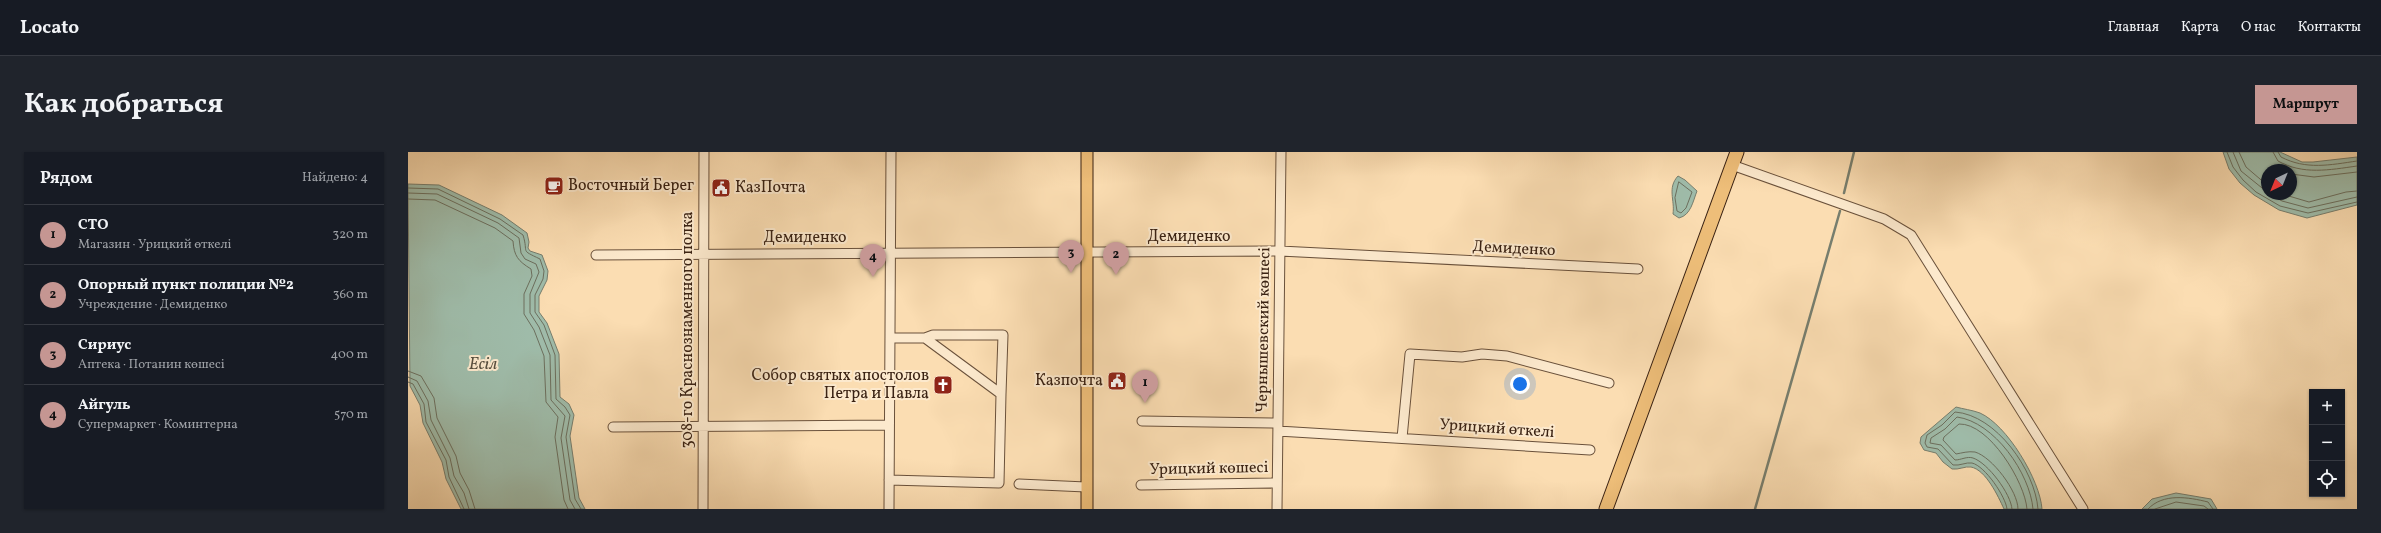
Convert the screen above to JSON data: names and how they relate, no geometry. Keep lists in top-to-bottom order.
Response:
{
  "streets": {
    "street": [
      "Демиденко",
      "308-го Краснознаменного полка",
      "Чернышевский көшесі",
      "Урицкий өткелі",
      "Урицкий көшесі"
    ]
  },
  "crossings": [
    ["Демиденко", "308-го Краснознаменного полка"],
    ["Демиденко", "Чернышевский көшесі"],
    ["Чернышевский көшесі", "Урицкий өткелі"],
    ["Чернышевский көшесі", "Урицкий көшесі"]
  ],
  "water": ["Есіл"],
  "places": {
    "cafe": ["Восточный Берег"],
    "public building": ["КазПочта", "Казпочта"],
    "church": ["Собор святых апостолов Петра и Павла"]
  },
  "north": "bottom left",
  "page": {
    "header": "Locato",
    "nav": [
      "Главная",
      "Карта",
      "О нас",
      "Контакты"
    ],
    "title": "Как добраться",
    "buttons": "Маршрут",
    "heading": ["Рядом", "Найдено: 4"],
    "list": [
      {
        "mark": "1",
        "name": "СТО",
        "note": "Магазин · Урицкий өткелі",
        "value": "320 m"
      },
      {
        "mark": "2",
        "name": "Опорный пункт полиции №2",
        "note": "Учреждение · Демиденко",
        "value": "360 m"
      },
      {
        "mark": "3",
        "name": "Сириус",
        "note": "Аптека · Потанин көшесі",
        "value": "400 m"
      },
      {
        "mark": "4",
        "name": "Айгуль",
        "note": "Супермаркет · Коминтерна",
        "value": "570 m"
      }
    ],
    "pins": [
      "3",
      "2",
      "4",
      "1"
    ],
    "map_buttons": ["+", "−"]
  }
}
